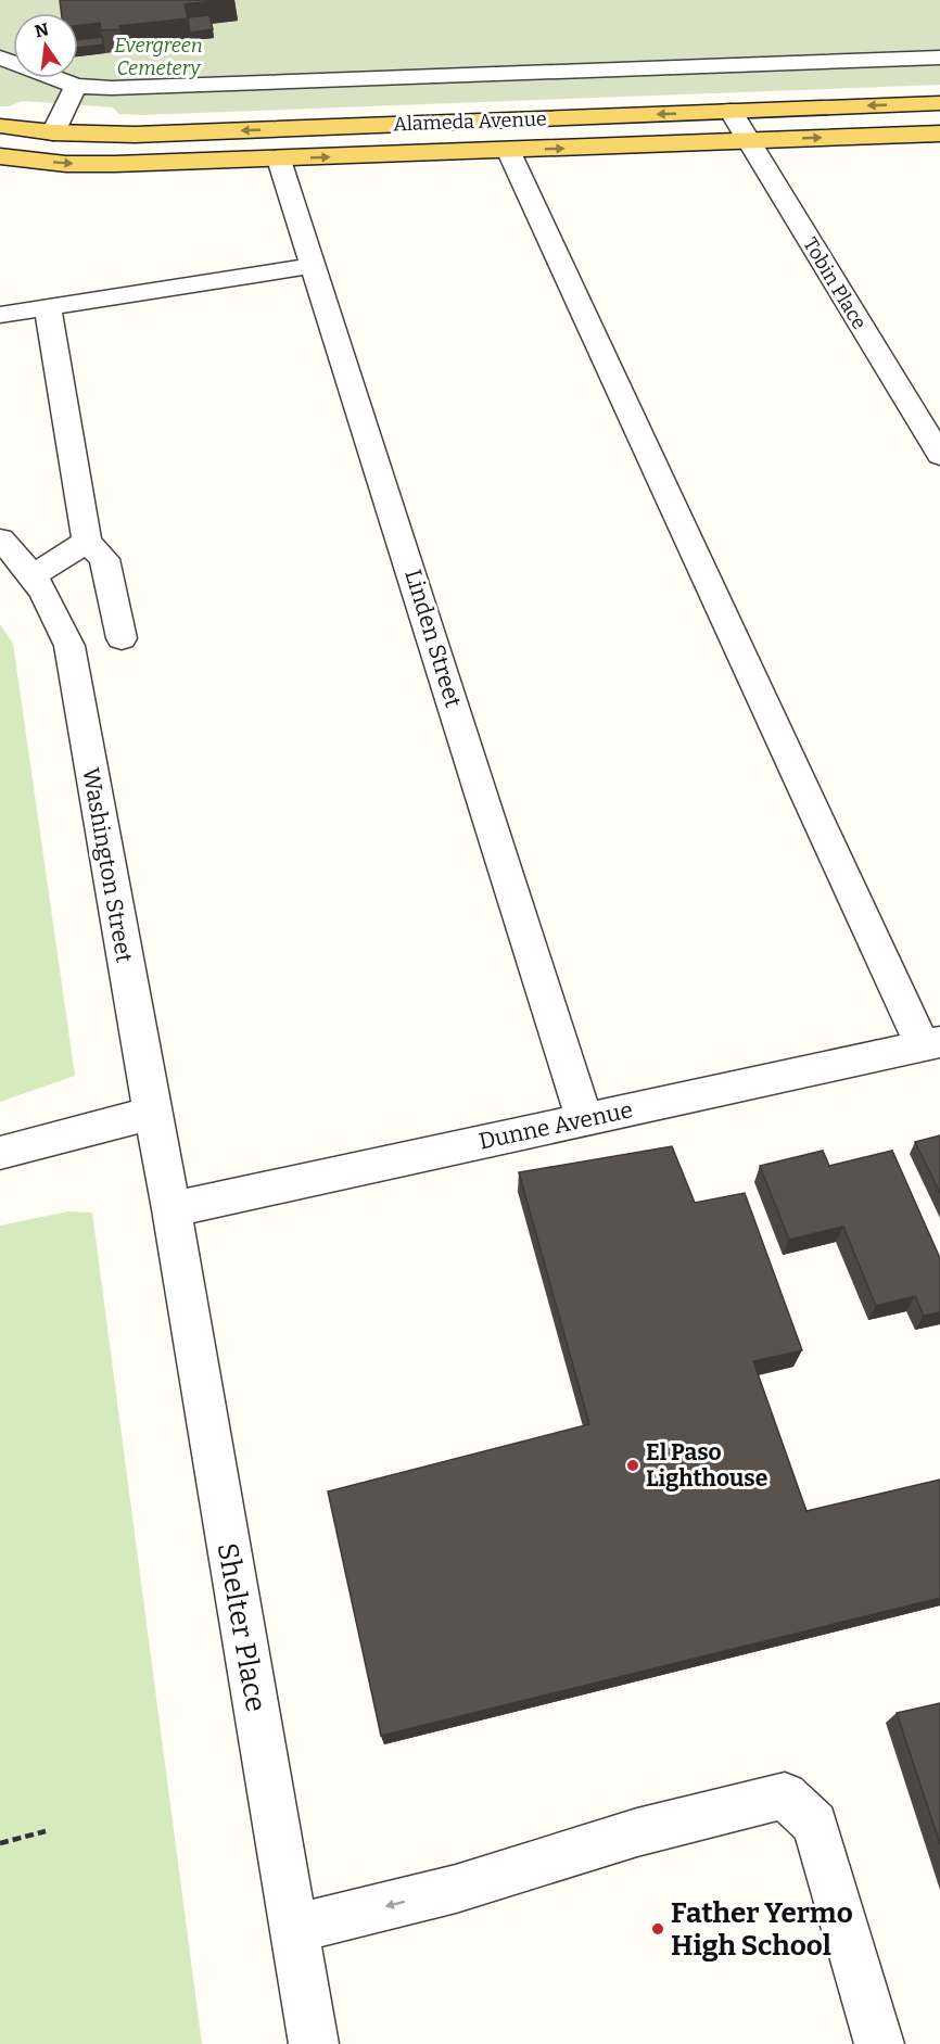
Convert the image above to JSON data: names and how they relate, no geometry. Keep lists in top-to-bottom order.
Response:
{
  "streets": {
    "main road": ["Alameda Avenue"],
    "street": [
      "Tobin Place",
      "Linden Street",
      "Washington Street",
      "Dunne Avenue",
      "Shelter Place"
    ]
  },
  "crossings": [
    ["Alameda Avenue", "Tobin Place"],
    ["Alameda Avenue", "Linden Street"],
    ["Linden Street", "Dunne Avenue"],
    ["Washington Street", "Dunne Avenue"],
    ["Washington Street", "Shelter Place"],
    ["Dunne Avenue", "Shelter Place"]
  ],
  "parks": ["Evergreen Cemetery"],
  "places": ["El Paso Lighthouse", "Father Yermo High School"],
  "north": "top"
}
